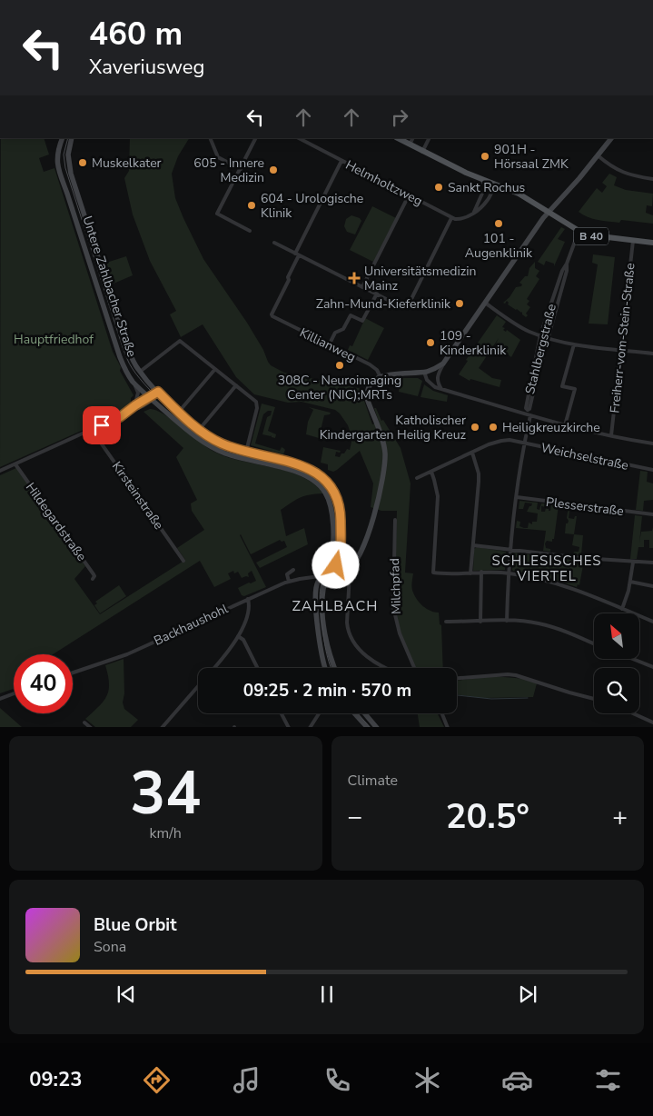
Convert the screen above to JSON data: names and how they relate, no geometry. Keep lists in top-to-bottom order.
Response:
{
  "streets": {
    "main road": ["B 40"],
    "street": [
      "Helmholtzweg",
      "Untere Zahlbacher Straße",
      "Freiherr-vom-Stein-Straße",
      "Killianweg",
      "Stahlbergstraße",
      "Weichselstraße",
      "Kirsteinstraße",
      "Plesserstraße",
      "Hildegardstraße",
      "Milchpfad",
      "Backhaushohl"
    ]
  },
  "crossings": [
    ["B 40", "Freiherr-vom-Stein-Straße"],
    ["B 40", "Stahlbergstraße"],
    ["Untere Zahlbacher Straße", "Backhaushohl"]
  ],
  "districts": ["SCHLESISCHES VIERTEL", "ZAHLBACH"],
  "parks": ["Hauptfriedhof"],
  "places": {
    "other": [
      "901H - Hörsaal ZMK",
      "Muskelkater",
      "605 - Innere Medizin",
      "Sankt Rochus",
      "604 - Urologische Klinik",
      "101 - Augenklinik",
      "Zahn-Mund-Kieferklinik",
      "109 - Kinderklinik",
      "308C - Neuroimaging Center (NIC);MRTs",
      "Katholischer Kindergarten Heilig Kreuz",
      "Heiligkreuzkirche"
    ],
    "health": ["Universitätsmedizin Mainz"]
  },
  "north": "top left",
  "page": {
    "turn": ["460 m", "Xaveriusweg"],
    "limit": "40",
    "trip": "09:25 · 2 min · 570 m",
    "tile": [
      ["34", "km/h"],
      "Climate"
    ],
    "heat": ["−", "20.5°", "+"],
    "song": ["Blue Orbit", "Sona"],
    "tabs": "09:23"
  }
}
